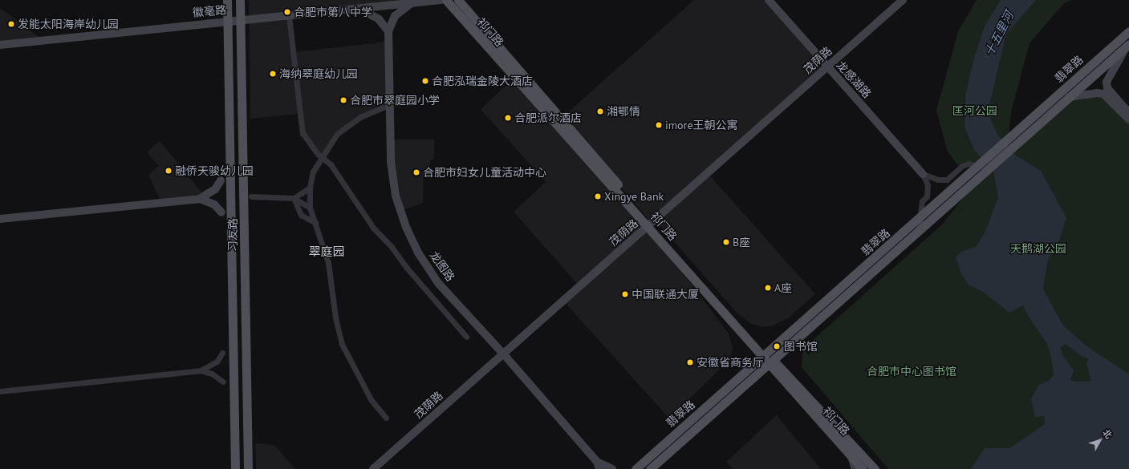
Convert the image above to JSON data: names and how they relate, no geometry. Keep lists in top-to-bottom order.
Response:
{
  "streets": {
    "main road": ["祁门路", "翡翠路", "习友路"],
    "street": [
      "徽毫路",
      "茂荫路",
      "龙感湖路",
      "龙图路"
    ]
  },
  "crossings": [
    ["徽毫路", "习友路"],
    ["祁门路", "茂荫路"],
    ["祁门路", "翡翠路"],
    ["茂荫路", "龙感湖路"],
    ["茂荫路", "龙图路"]
  ],
  "districts": ["翠庭园"],
  "water": ["十五里河"],
  "parks": ["匡河公园", "天鹅湖公园", "合肥市中心图书馆"],
  "places": [
    "合肥市第八中学",
    "发能太阳海岸幼儿园",
    "海纳翠庭幼儿园",
    "合肥泓瑞金陵大酒店",
    "合肥市翠庭园小学",
    "湘鄂情",
    "合肥派尔酒店",
    "imore王朝公寓",
    "融侨天骏幼儿园",
    "合肥市妇女儿童活动中心",
    "Xingye Bank",
    "B座",
    "A座",
    "中国联通大厦",
    "图书馆",
    "安徽省商务厅"
  ],
  "north": "top right"
}
